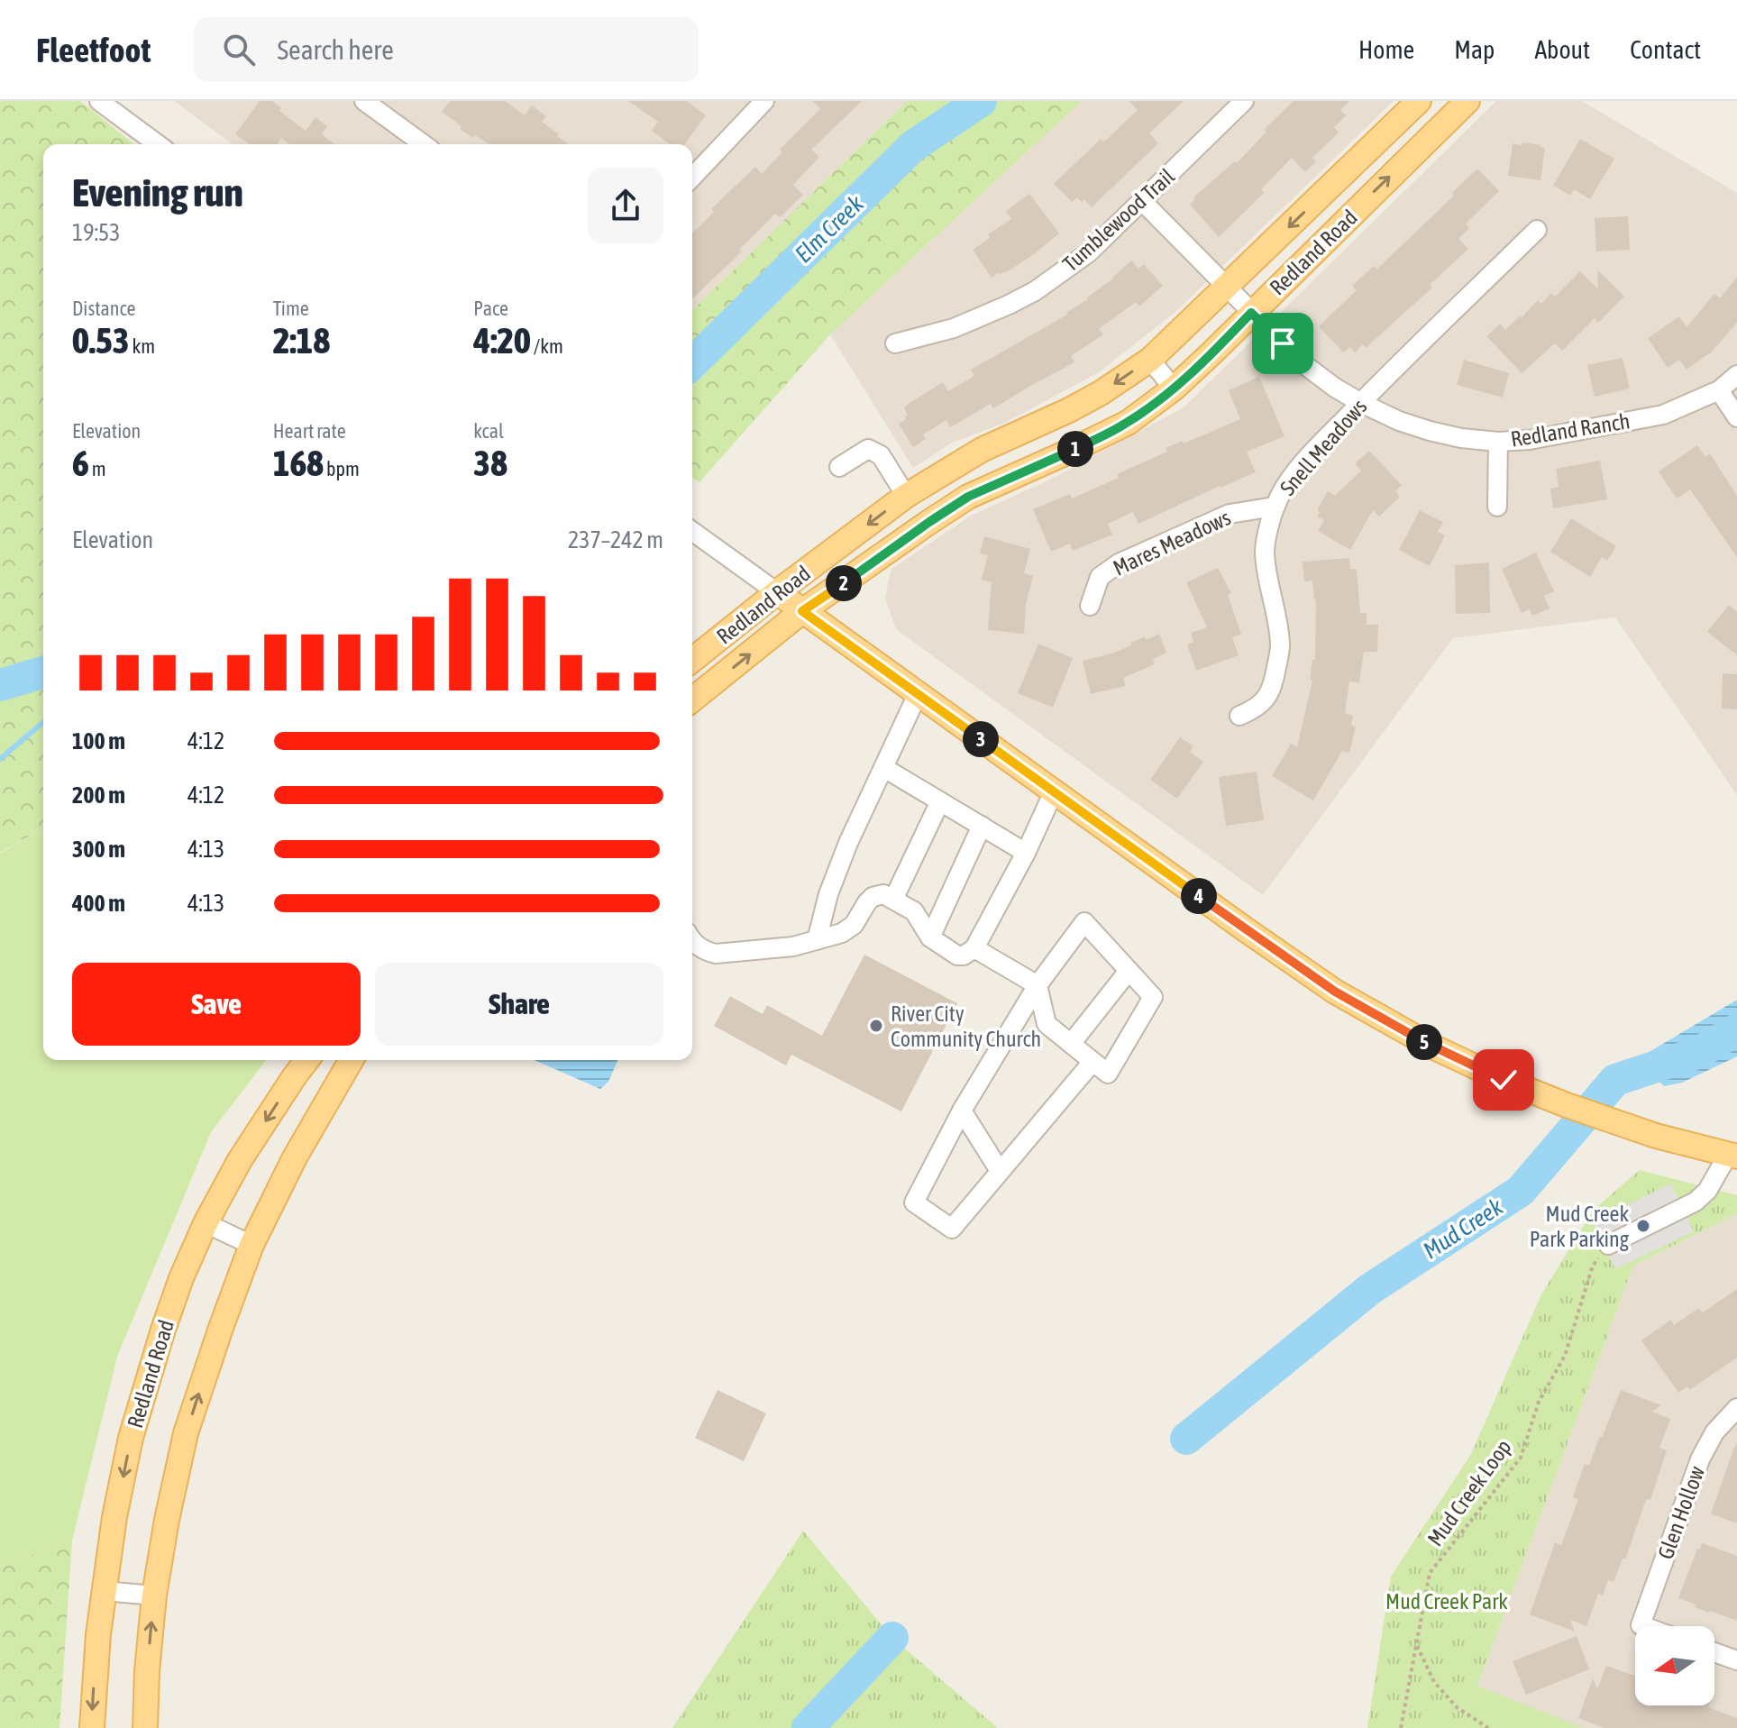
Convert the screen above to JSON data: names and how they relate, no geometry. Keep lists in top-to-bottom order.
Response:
{
  "streets": {
    "main road": ["Redland Road"],
    "street": [
      "Tumblewood Trail",
      "Redland Ranch",
      "Snell Meadows",
      "Mares Meadows",
      "Glen Hollow"
    ],
    "path": ["Mud Creek Loop"]
  },
  "crossings": [
    ["Tumblewood Trail", "Redland Ranch"],
    ["Redland Road", "Redland Ranch"],
    ["Redland Ranch", "Snell Meadows"],
    ["Snell Meadows", "Mares Meadows"]
  ],
  "water": ["Elm Creek", "Mud Creek"],
  "parks": ["Mud Creek Park"],
  "places": ["River City Community Church", "Mud Creek Park Parking"],
  "north": "left",
  "page": {
    "header": "Fleetfoot",
    "search": "Search here",
    "nav": [
      "Home",
      "Map",
      "About",
      "Contact"
    ],
    "heading": ["Evening run", "19:53"],
    "stats": [
      ["Distance", "0.53 km"],
      ["Time", "2:18"],
      ["Pace", "4:20 /km"],
      ["Elevation", "6 m"],
      ["Heart rate", "168 bpm"],
      ["kcal", "38"]
    ],
    "pins": [
      "1",
      "2",
      "3",
      "4",
      "5"
    ],
    "chart": ["Elevation", "237–242 m"],
    "list": [
      {
        "name": "100 m",
        "note": "4:12"
      },
      {
        "name": "200 m",
        "note": "4:12"
      },
      {
        "name": "300 m",
        "note": "4:13"
      },
      {
        "name": "400 m",
        "note": "4:13"
      }
    ],
    "buttons": ["Save", "Share"]
  }
}
